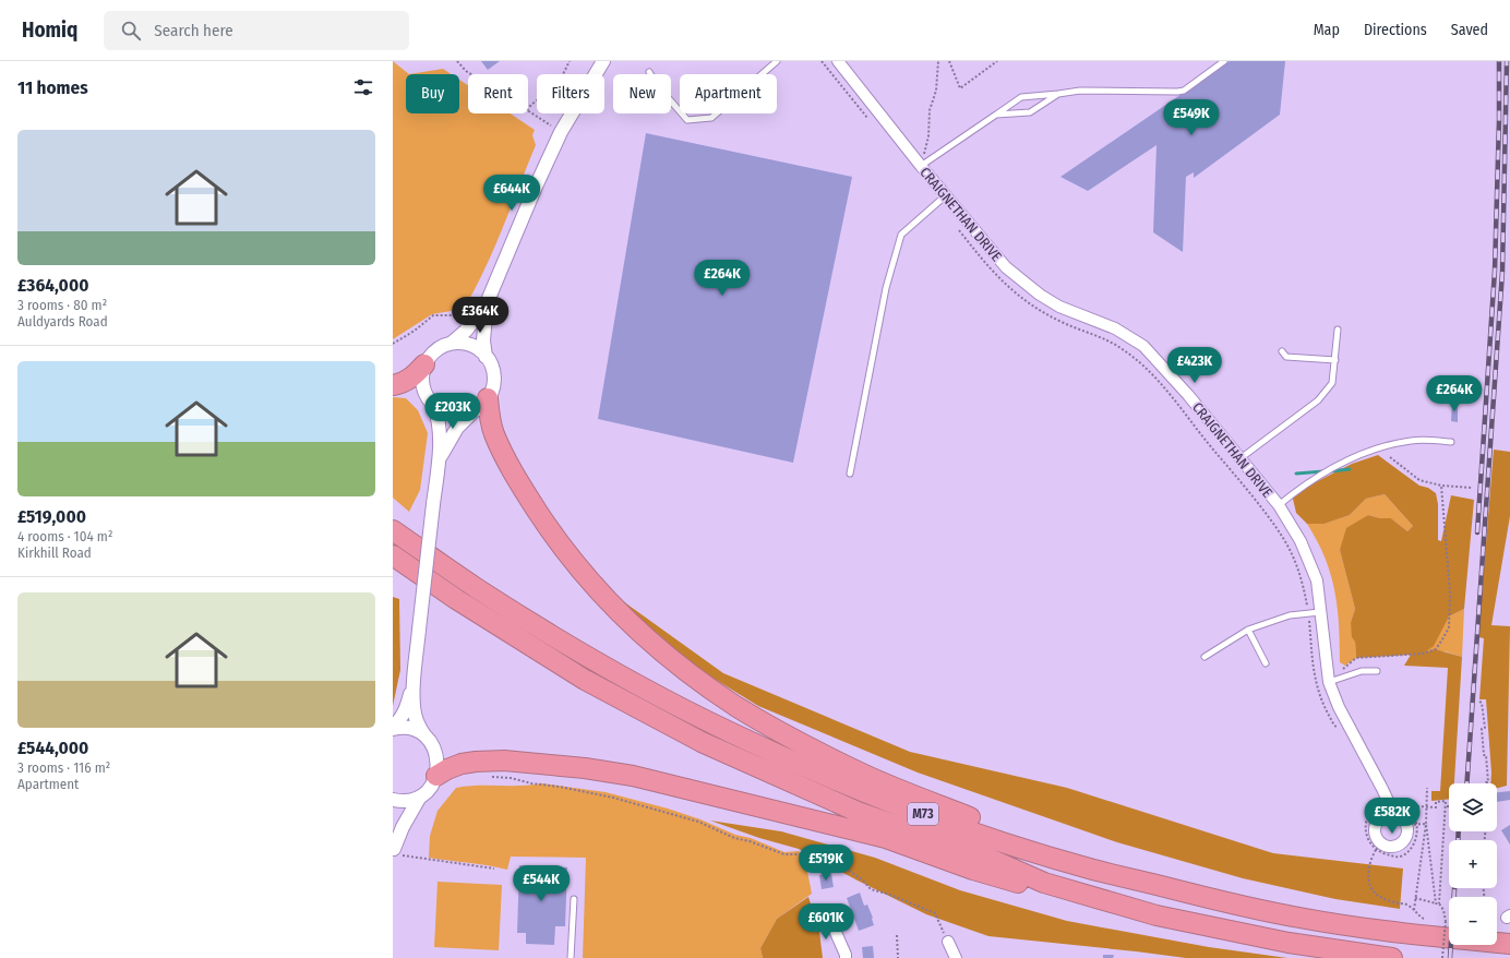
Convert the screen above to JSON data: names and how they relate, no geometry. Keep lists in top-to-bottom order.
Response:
{
  "streets": {
    "highway": ["M73"],
    "street": ["CRAIGNETHAN DRIVE"]
  },
  "page": {
    "header": "Homiq",
    "search": "Search here",
    "nav": ["Map", "Directions", "Saved"],
    "heading": "11 homes",
    "chip": [
      "Buy",
      "Rent",
      "Filters",
      "New",
      "Apartment"
    ],
    "price": [
      "£549K",
      "£644K",
      "£264K",
      "£364K",
      "£423K",
      "£264K",
      "£203K",
      "£582K",
      "£519K",
      "£544K",
      "£601K"
    ],
    "list": [
      {
        "name": "£364,000",
        "note": "3 rooms · 80 m² · Auldyards Road"
      },
      {
        "name": "£519,000",
        "note": "4 rooms · 104 m² · Kirkhill Road"
      },
      {
        "name": "£544,000",
        "note": "3 rooms · 116 m² · Apartment"
      }
    ],
    "map_buttons": ["+", "−"]
  }
}
